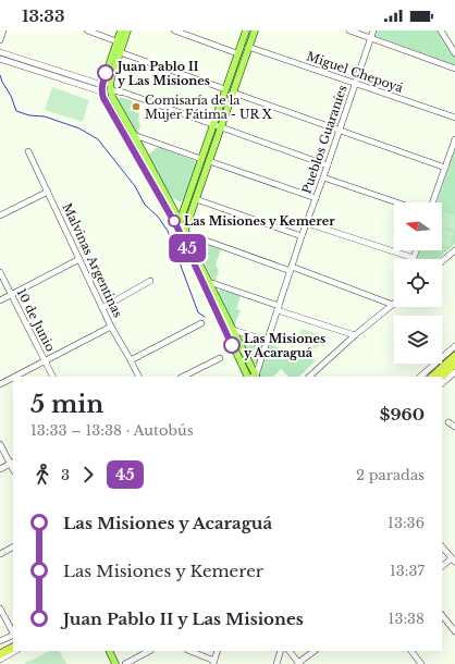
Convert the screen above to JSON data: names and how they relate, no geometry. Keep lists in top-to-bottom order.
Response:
{
  "streets": {
    "street": [
      "Miguel Chepoyá",
      "Pueblos Guaraníes",
      "Malvinas Argentinas",
      "10 de Junio"
    ]
  },
  "crossings": [
    ["Miguel Chepoyá", "Pueblos Guaraníes"]
  ],
  "places": [
    "Juan Pablo II y Las Misiones",
    "Comisaría de la Mujer Fátima - UR X",
    "Las Misiones y Kemerer",
    "Las Misiones y Acaraguá"
  ],
  "lines": ["bus line 45"],
  "north": "left",
  "page": {
    "status": "13:33",
    "on_map": "45",
    "heading": ["5 min", "13:33 – 13:38 · Autobús", "$960"],
    "legs": ["3", "45", "2 paradas"],
    "list": [
      {
        "name": "Las Misiones y Acaraguá",
        "value": "13:36"
      },
      {
        "name": "Las Misiones y Kemerer",
        "value": "13:37"
      },
      {
        "name": "Juan Pablo II y Las Misiones",
        "value": "13:38"
      }
    ]
  }
}
